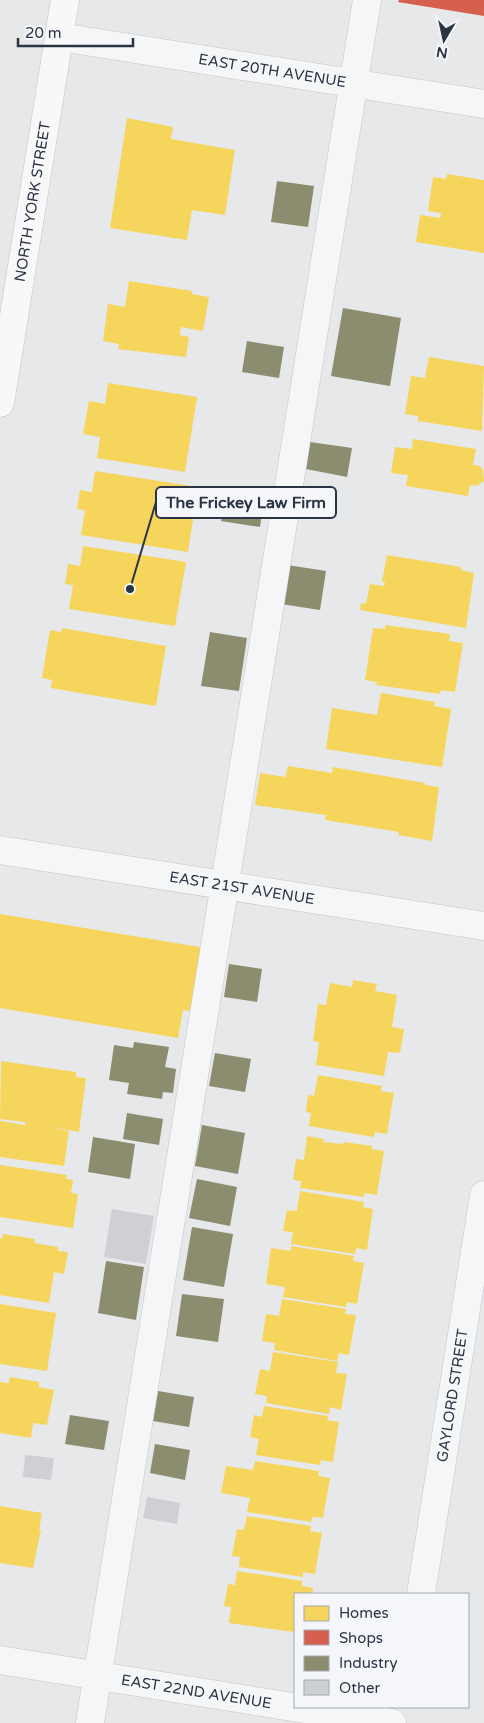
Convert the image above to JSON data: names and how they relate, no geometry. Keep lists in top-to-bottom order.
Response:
{
  "streets": {
    "main road": ["NORTH YORK STREET"],
    "street": [
      "EAST 20TH AVENUE",
      "EAST 21ST AVENUE",
      "GAYLORD STREET",
      "EAST 22ND AVENUE"
    ]
  },
  "crossings": [
    ["EAST 20TH AVENUE", "NORTH YORK STREET"]
  ],
  "places": ["The Frickey Law Firm"],
  "legend": [
    "Homes",
    "Shops",
    "Industry",
    "Other"
  ],
  "scale_bar": "20 m",
  "north": "bottom"
}
